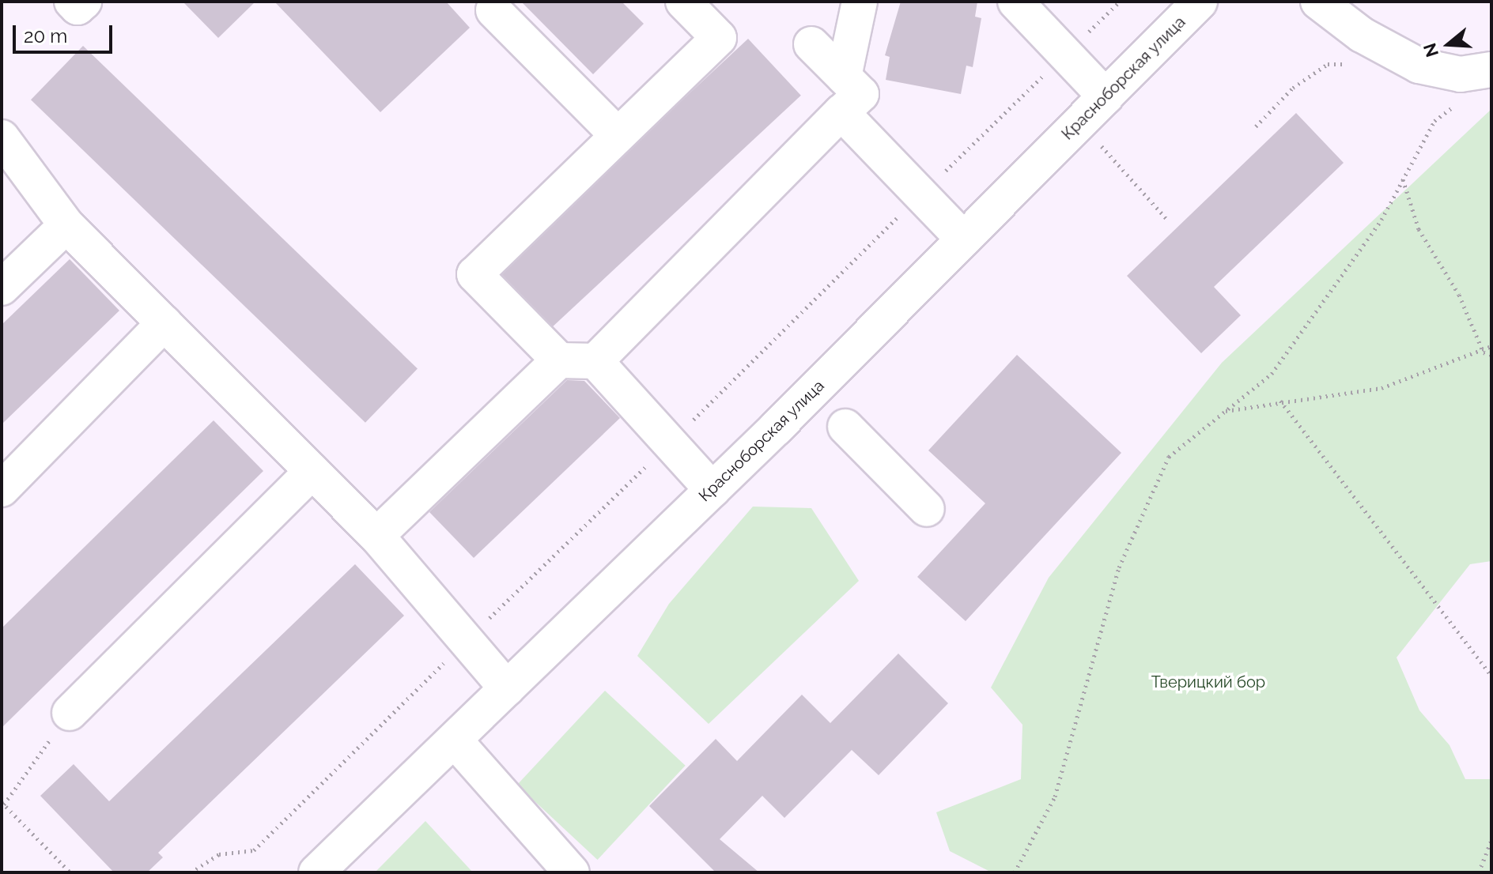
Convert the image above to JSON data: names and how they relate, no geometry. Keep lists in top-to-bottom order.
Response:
{
  "streets": {
    "street": ["Красноборская улица"]
  },
  "parks": ["Тверицкий бор"],
  "scale_bar": "20 m",
  "north": "left"
}
